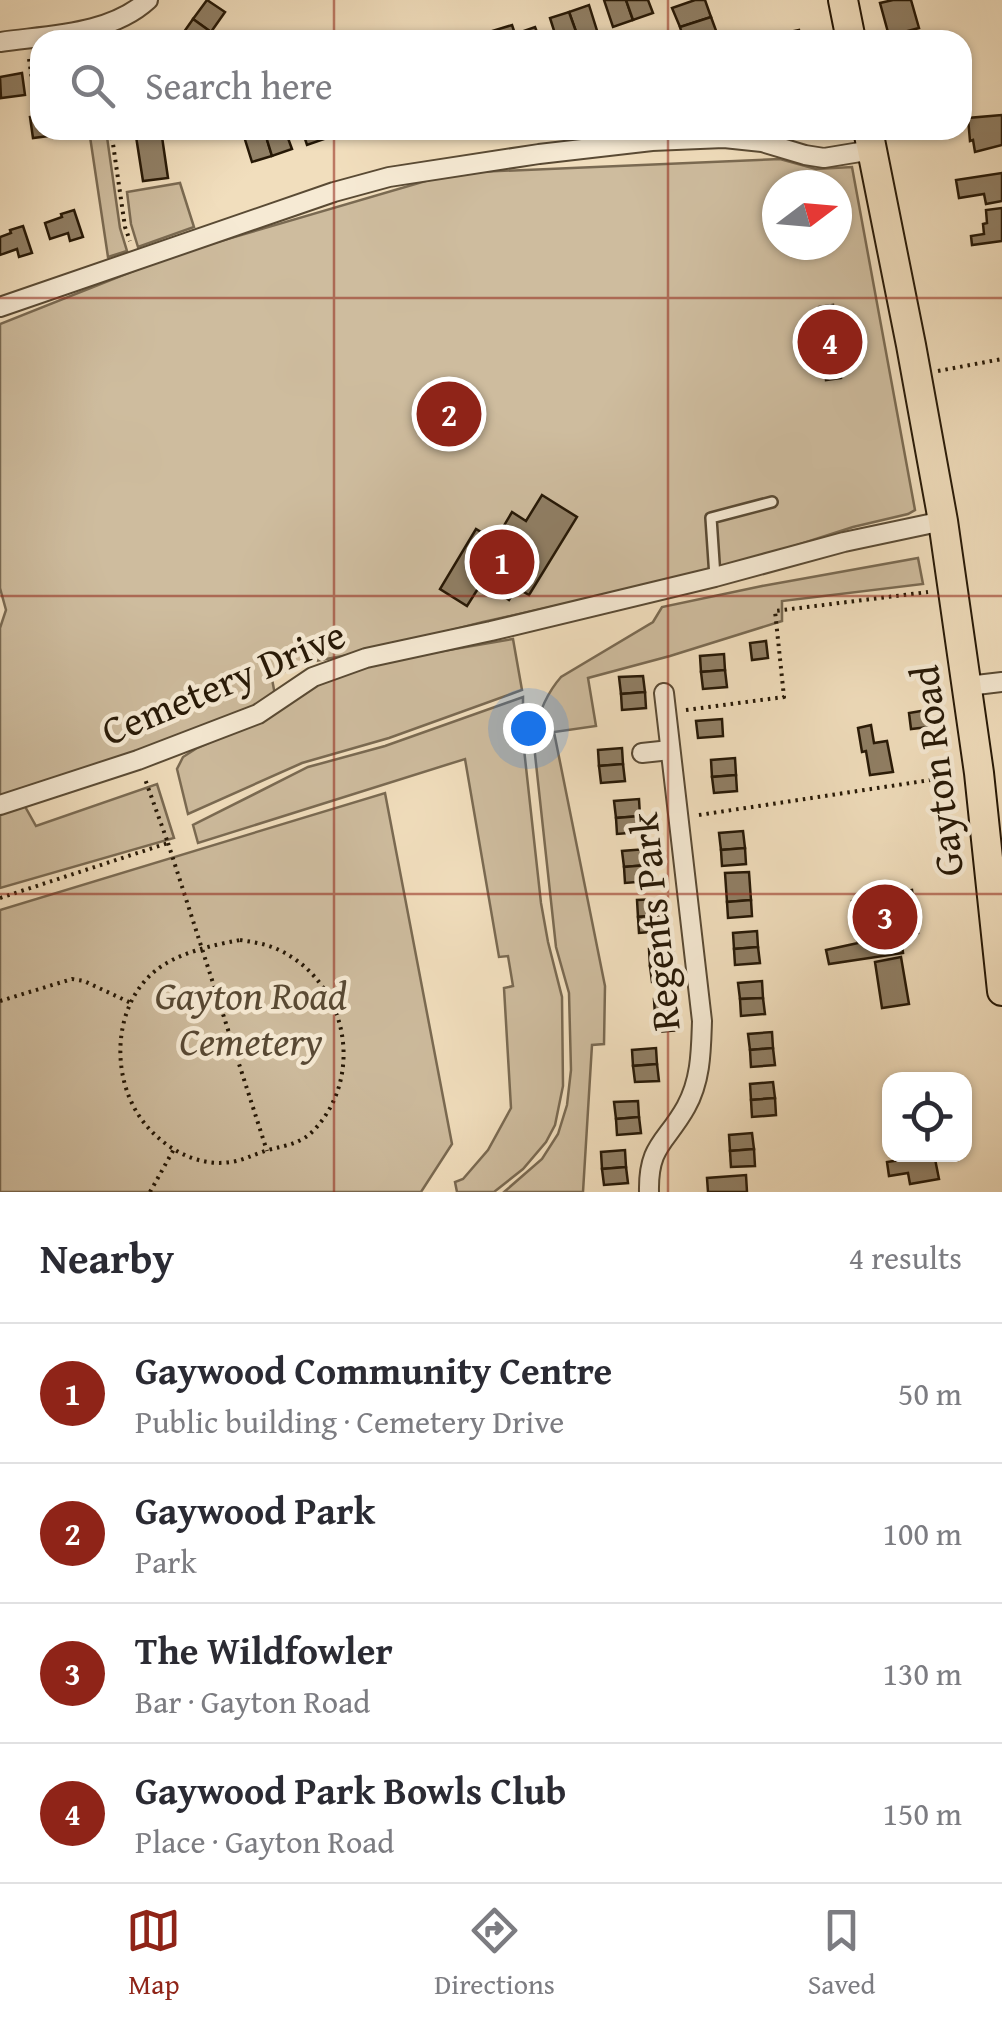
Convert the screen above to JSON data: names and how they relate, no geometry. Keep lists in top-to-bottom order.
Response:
{
  "streets": {
    "main road": ["Gayton Road"],
    "street": ["Cemetery Drive", "Regents Park"]
  },
  "crossings": [
    ["Cemetery Drive", "Gayton Road"]
  ],
  "parks": ["Gayton Road Cemetery"],
  "north": "right",
  "page": {
    "search": "Search here",
    "pins": [
      "4",
      "2",
      "1",
      "3"
    ],
    "heading": ["Nearby", "4 results"],
    "list": [
      {
        "mark": "1",
        "name": "Gaywood Community Centre",
        "note": "Public building · Cemetery Drive",
        "value": "50 m"
      },
      {
        "mark": "2",
        "name": "Gaywood Park",
        "note": "Park",
        "value": "100 m"
      },
      {
        "mark": "3",
        "name": "The Wildfowler",
        "note": "Bar · Gayton Road",
        "value": "130 m"
      },
      {
        "mark": "4",
        "name": "Gaywood Park Bowls Club",
        "note": "Place · Gayton Road",
        "value": "150 m"
      }
    ],
    "nav": ["Map", "Directions", "Saved"]
  }
}
